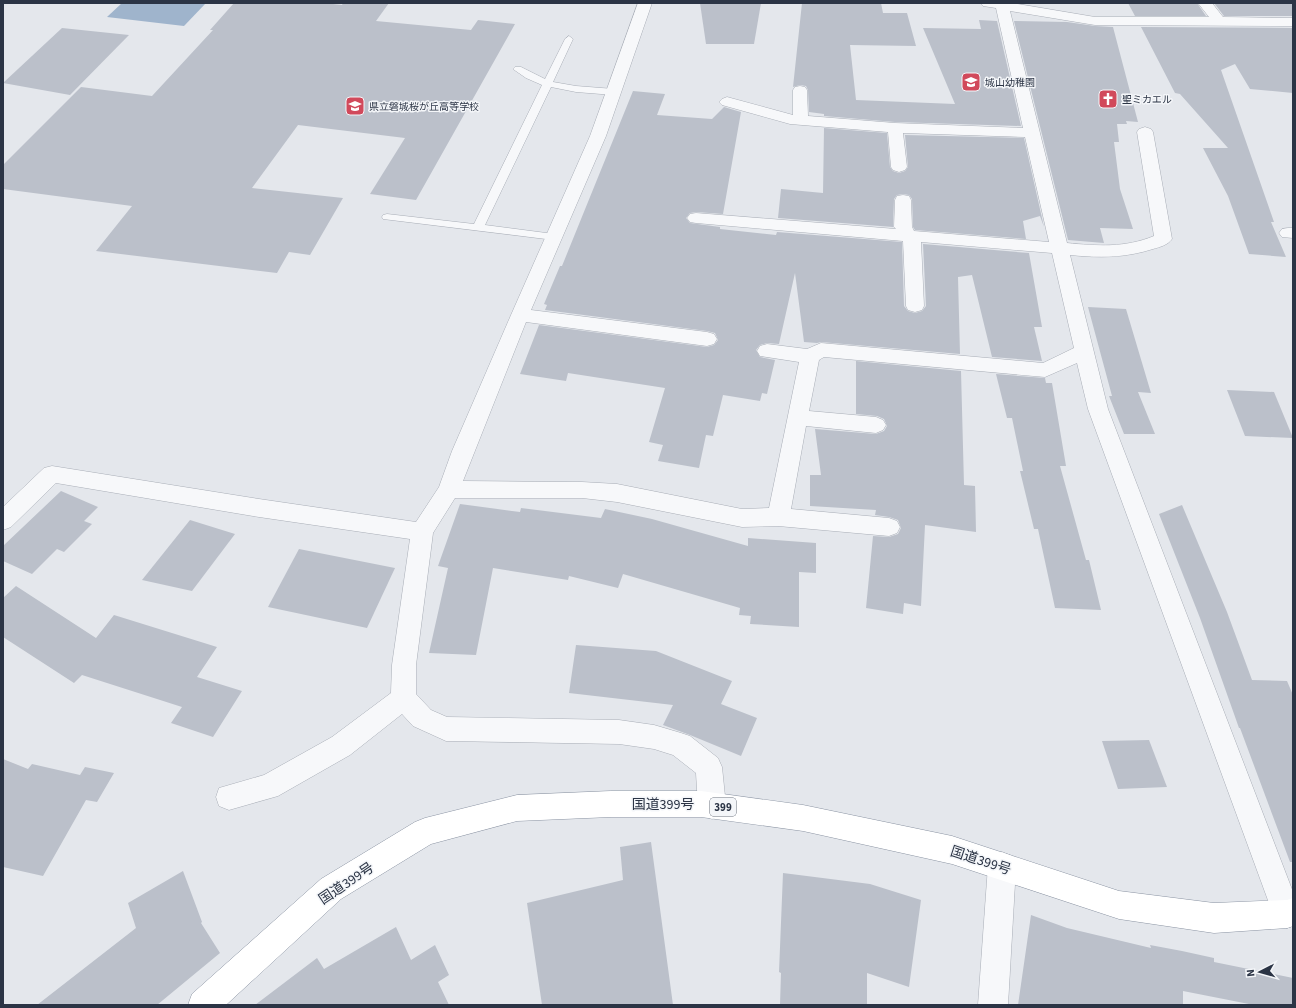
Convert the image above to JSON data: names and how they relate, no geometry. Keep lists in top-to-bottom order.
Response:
{
  "streets": {
    "highway": ["国道399号", "399"]
  },
  "places": {
    "school or university": ["城山幼稚園", "県立磐城桜が丘高等学校"],
    "church": ["聖ミカエル"]
  },
  "north": "left"
}
